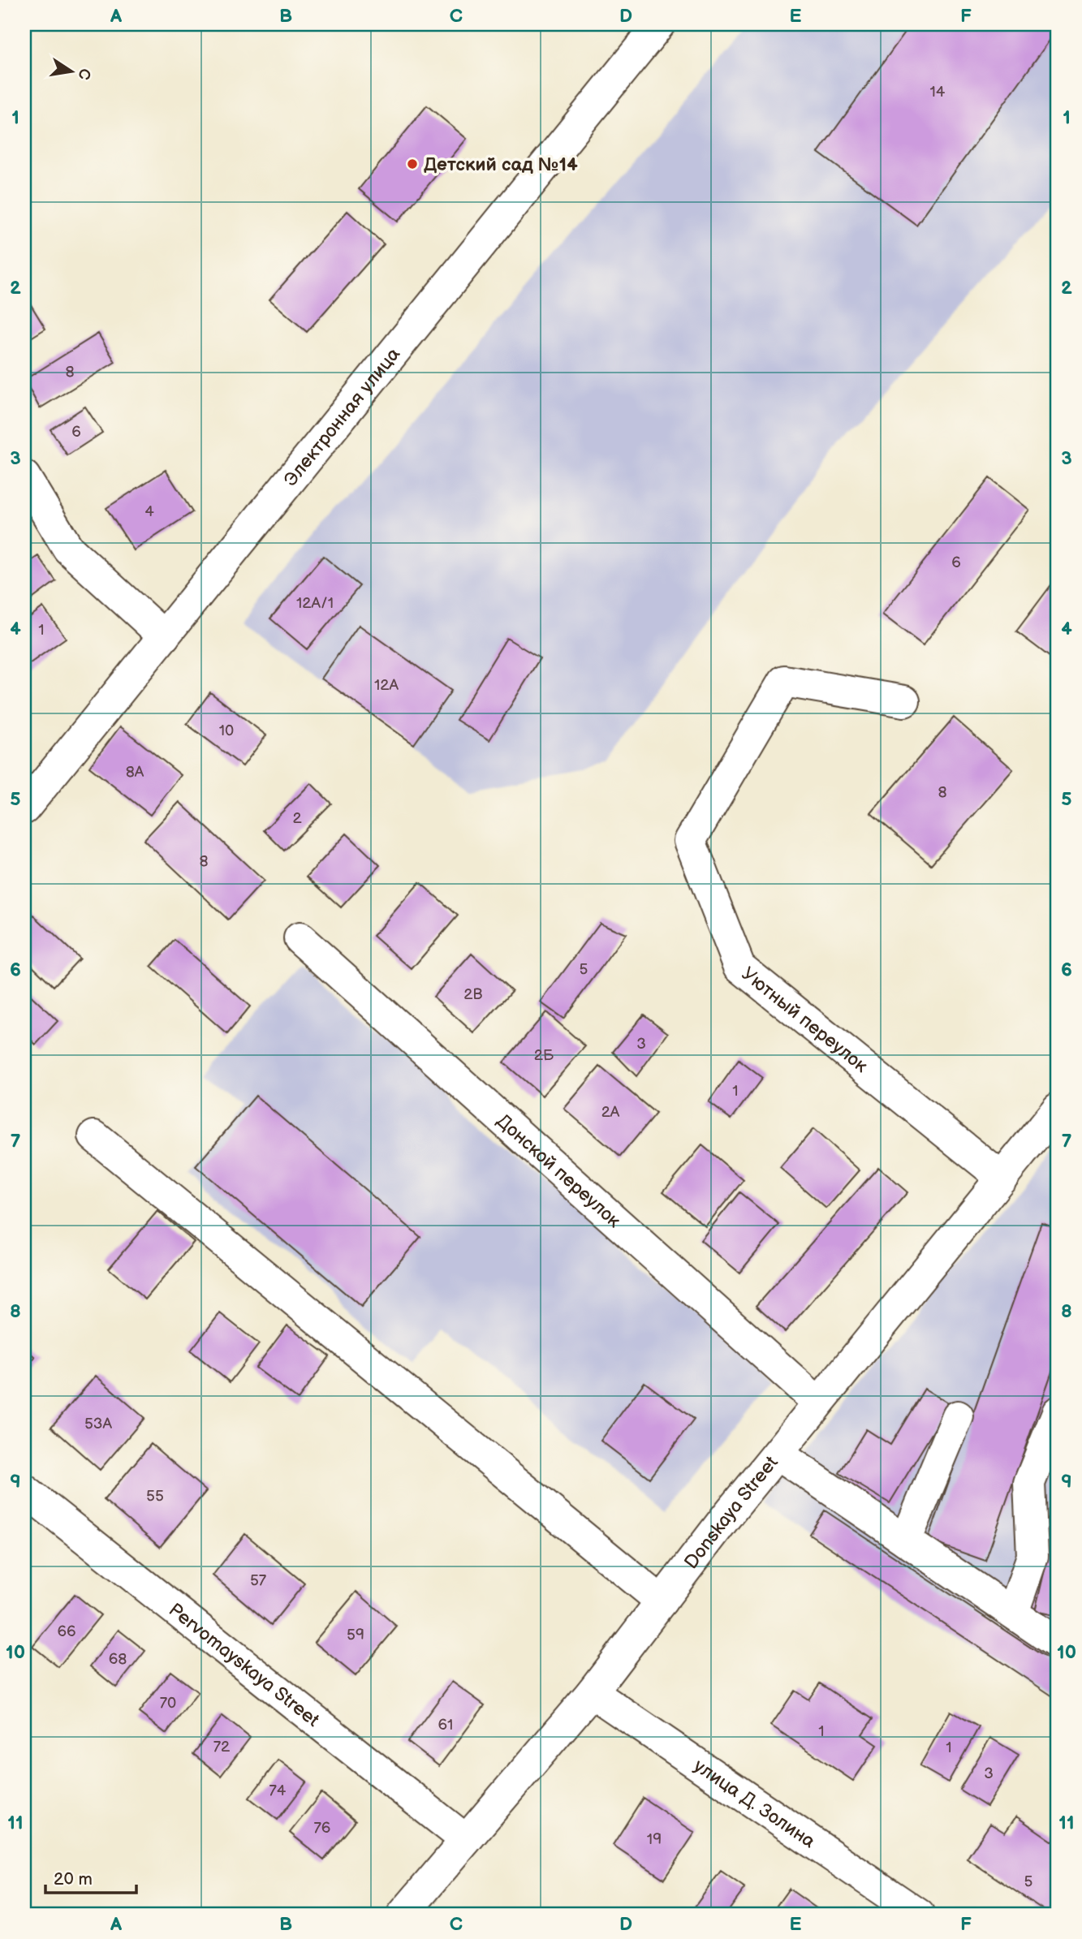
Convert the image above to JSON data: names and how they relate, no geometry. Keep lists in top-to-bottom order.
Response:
{
  "streets": {
    "street": [
      "Электронная улица",
      "Уютный переулок",
      "Донской переулок",
      "Donskaya Street",
      "Pervomayskaya Street",
      "улица Д. Золина"
    ]
  },
  "crossings": [
    ["Уютный переулок", "Donskaya Street"],
    ["Донской переулок", "Donskaya Street"],
    ["Donskaya Street", "Pervomayskaya Street"],
    ["Donskaya Street", "улица Д. Золина"]
  ],
  "places": ["Детский сад №14"],
  "house_numbers": [
    "14",
    "8",
    "6",
    "4",
    "6",
    "12А/1",
    "1",
    "12А",
    "10",
    "8А",
    "8",
    "2",
    "8",
    "5",
    "2В",
    "3",
    "2Б",
    "1",
    "2А",
    "53А",
    "55",
    "57",
    "66",
    "59",
    "68",
    "70",
    "61",
    "1",
    "72",
    "1",
    "3",
    "74",
    "76",
    "19",
    "5"
  ],
  "scale_bar": "20 m",
  "north": "right",
  "grid": {
    "columns": [
      "A",
      "B",
      "C",
      "D",
      "E",
      "F"
    ],
    "rows": [
      "1",
      "2",
      "3",
      "4",
      "5",
      "6",
      "7",
      "8",
      "9",
      "10",
      "11"
    ]
  }
}
